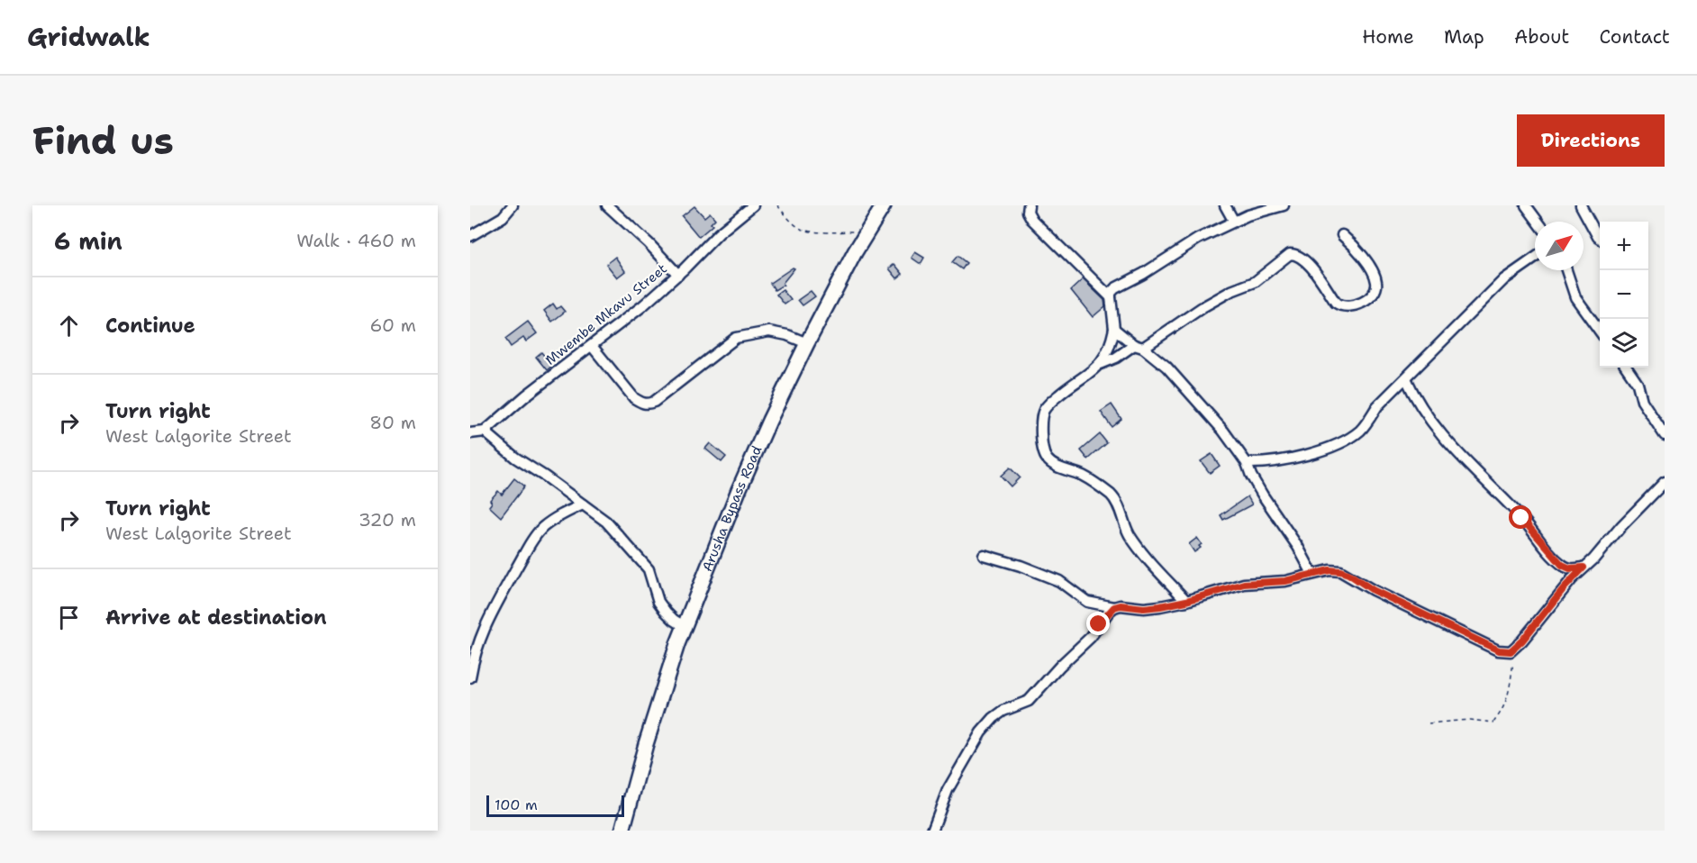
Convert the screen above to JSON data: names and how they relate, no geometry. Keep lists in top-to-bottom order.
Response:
{
  "streets": {
    "main road": ["Arusha Bypass Road"],
    "street": ["Mwembe Mkavu Street"]
  },
  "scale_bar": "100 m",
  "north": "top right",
  "page": {
    "header": "Gridwalk",
    "nav": [
      "Home",
      "Map",
      "About",
      "Contact"
    ],
    "buttons": "Directions",
    "title": "Find us",
    "heading": ["6 min", "Walk · 460 m"],
    "map_buttons": ["+", "−"],
    "list": [
      ["Continue", "60 m"],
      ["Turn right", "West Lalgorite Street", "80 m"],
      ["Turn right", "West Lalgorite Street", "320 m"],
      "Arrive at destination"
    ],
    "scale": "100 m"
  }
}
